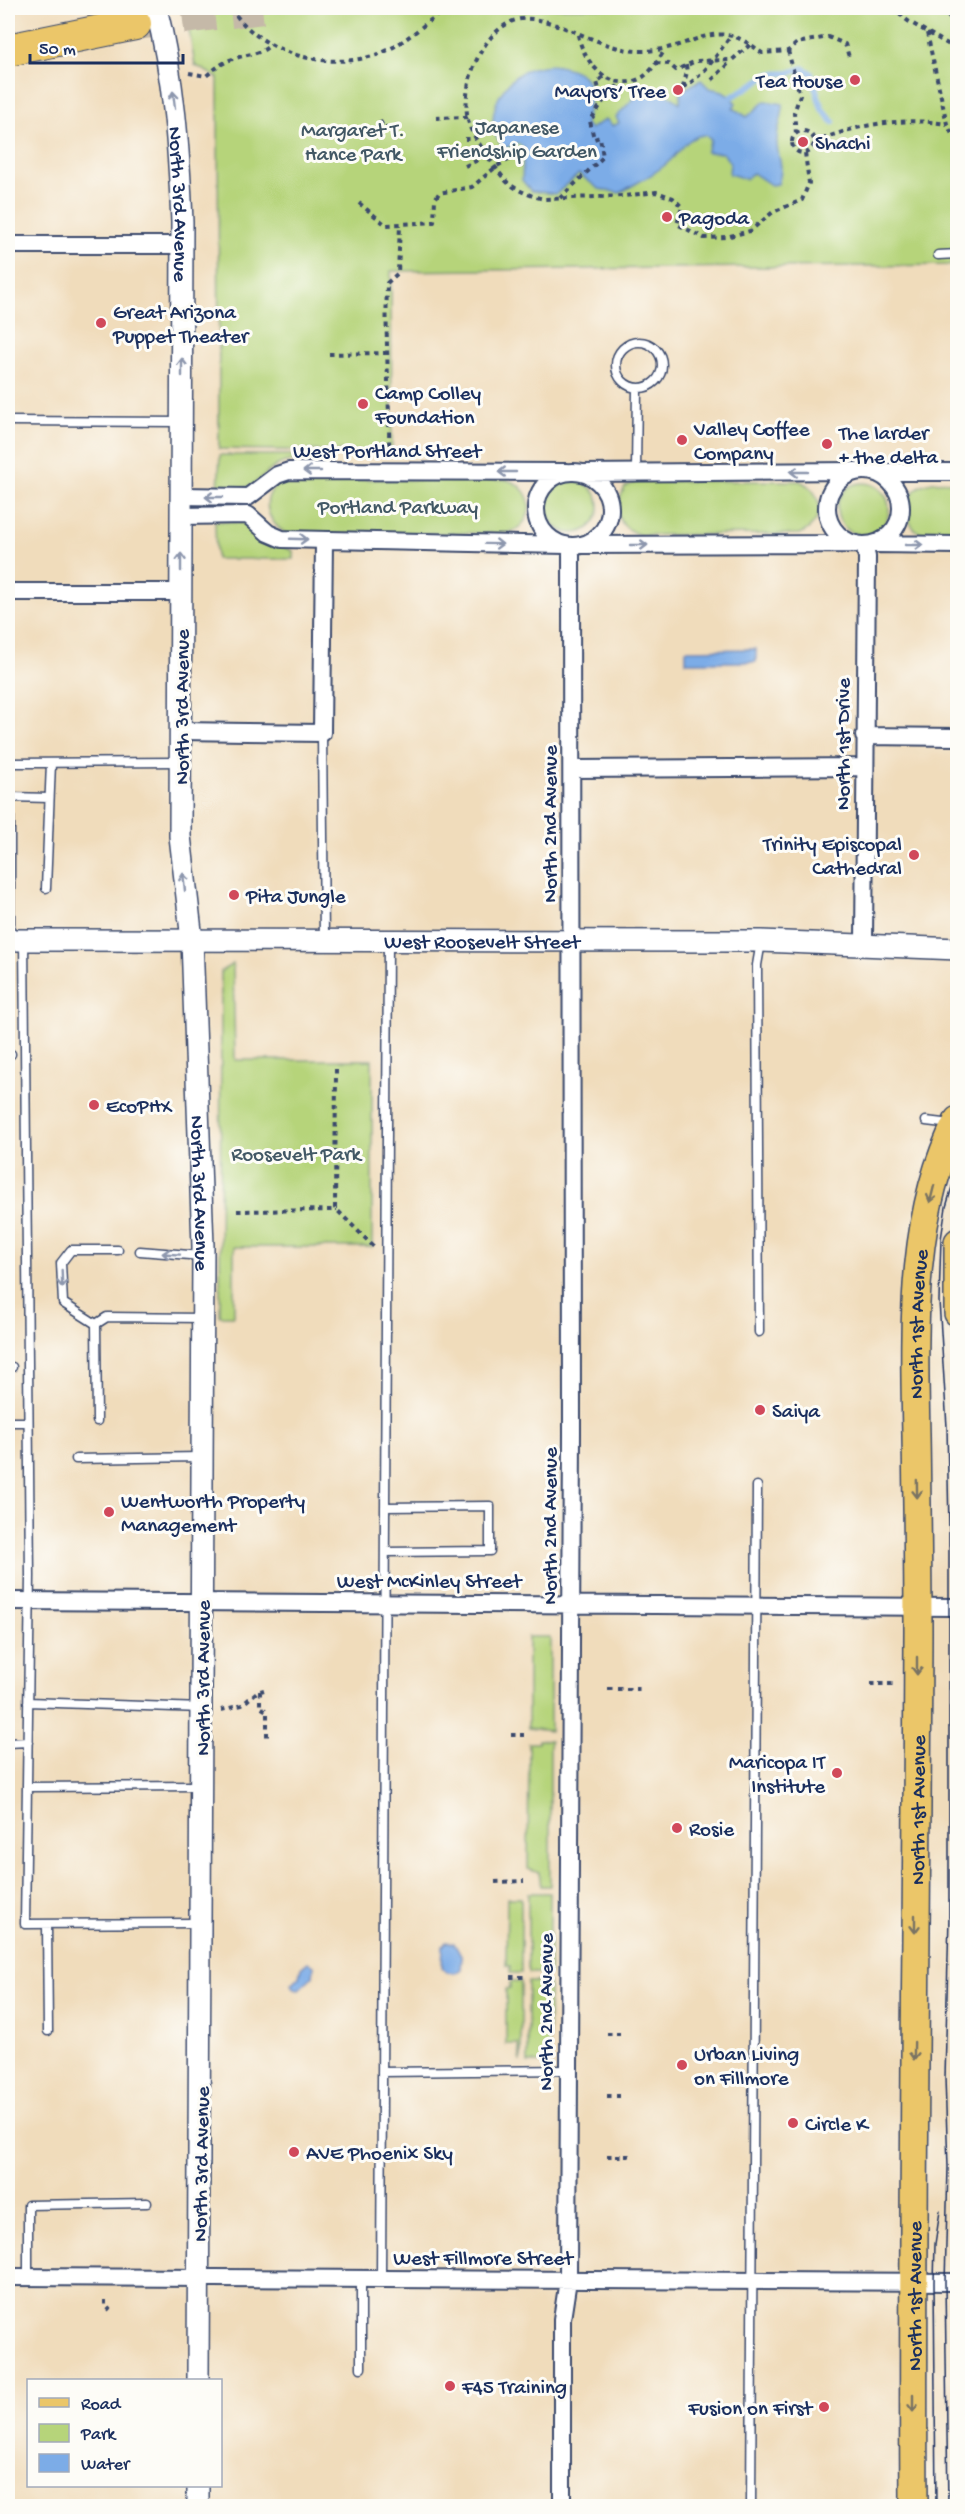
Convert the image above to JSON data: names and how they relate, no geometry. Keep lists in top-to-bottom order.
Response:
{
  "streets": {
    "main road": ["North 1st Avenue"],
    "street": [
      "North 3rd Avenue",
      "West Portland Street",
      "North 1st Drive",
      "North 2nd Avenue",
      "West Roosevelt Street",
      "West McKinley Street",
      "West Fillmore Street"
    ]
  },
  "crossings": [
    ["North 3rd Avenue", "West Roosevelt Street"],
    ["North 3rd Avenue", "West McKinley Street"],
    ["North 3rd Avenue", "West Fillmore Street"],
    ["West Portland Street", "North 1st Drive"],
    ["West Portland Street", "North 2nd Avenue"],
    ["North 1st Drive", "West Roosevelt Street"],
    ["North 2nd Avenue", "West Roosevelt Street"],
    ["North 2nd Avenue", "West McKinley Street"],
    ["North 2nd Avenue", "West Fillmore Street"],
    ["North 1st Avenue", "West McKinley Street"],
    ["North 1st Avenue", "West Fillmore Street"]
  ],
  "one_way": ["North 1st Avenue"],
  "parks": [
    "Japanese Friendship Garden",
    "Margaret T. Hance Park",
    "Portland Parkway",
    "Roosevelt Park"
  ],
  "places": [
    "Tea House",
    "Mayors’ Tree",
    "Shachi",
    "Pagoda",
    "Great Arizona Puppet Theater",
    "Camp Colley Foundation",
    "Valley Coffee Company",
    "The larder + the delta",
    "Trinity Episcopal Cathedral",
    "Pita Jungle",
    "EcoPHX",
    "Saiya",
    "Wentworth Property Management",
    "Maricopa IT Institute",
    "Rosie",
    "Urban Living on Fillmore",
    "Circle K",
    "AVE Phoenix Sky",
    "F45 Training",
    "Fusion on First"
  ],
  "legend": ["Road", "Park", "Water"],
  "scale_bar": "50 m"
}
